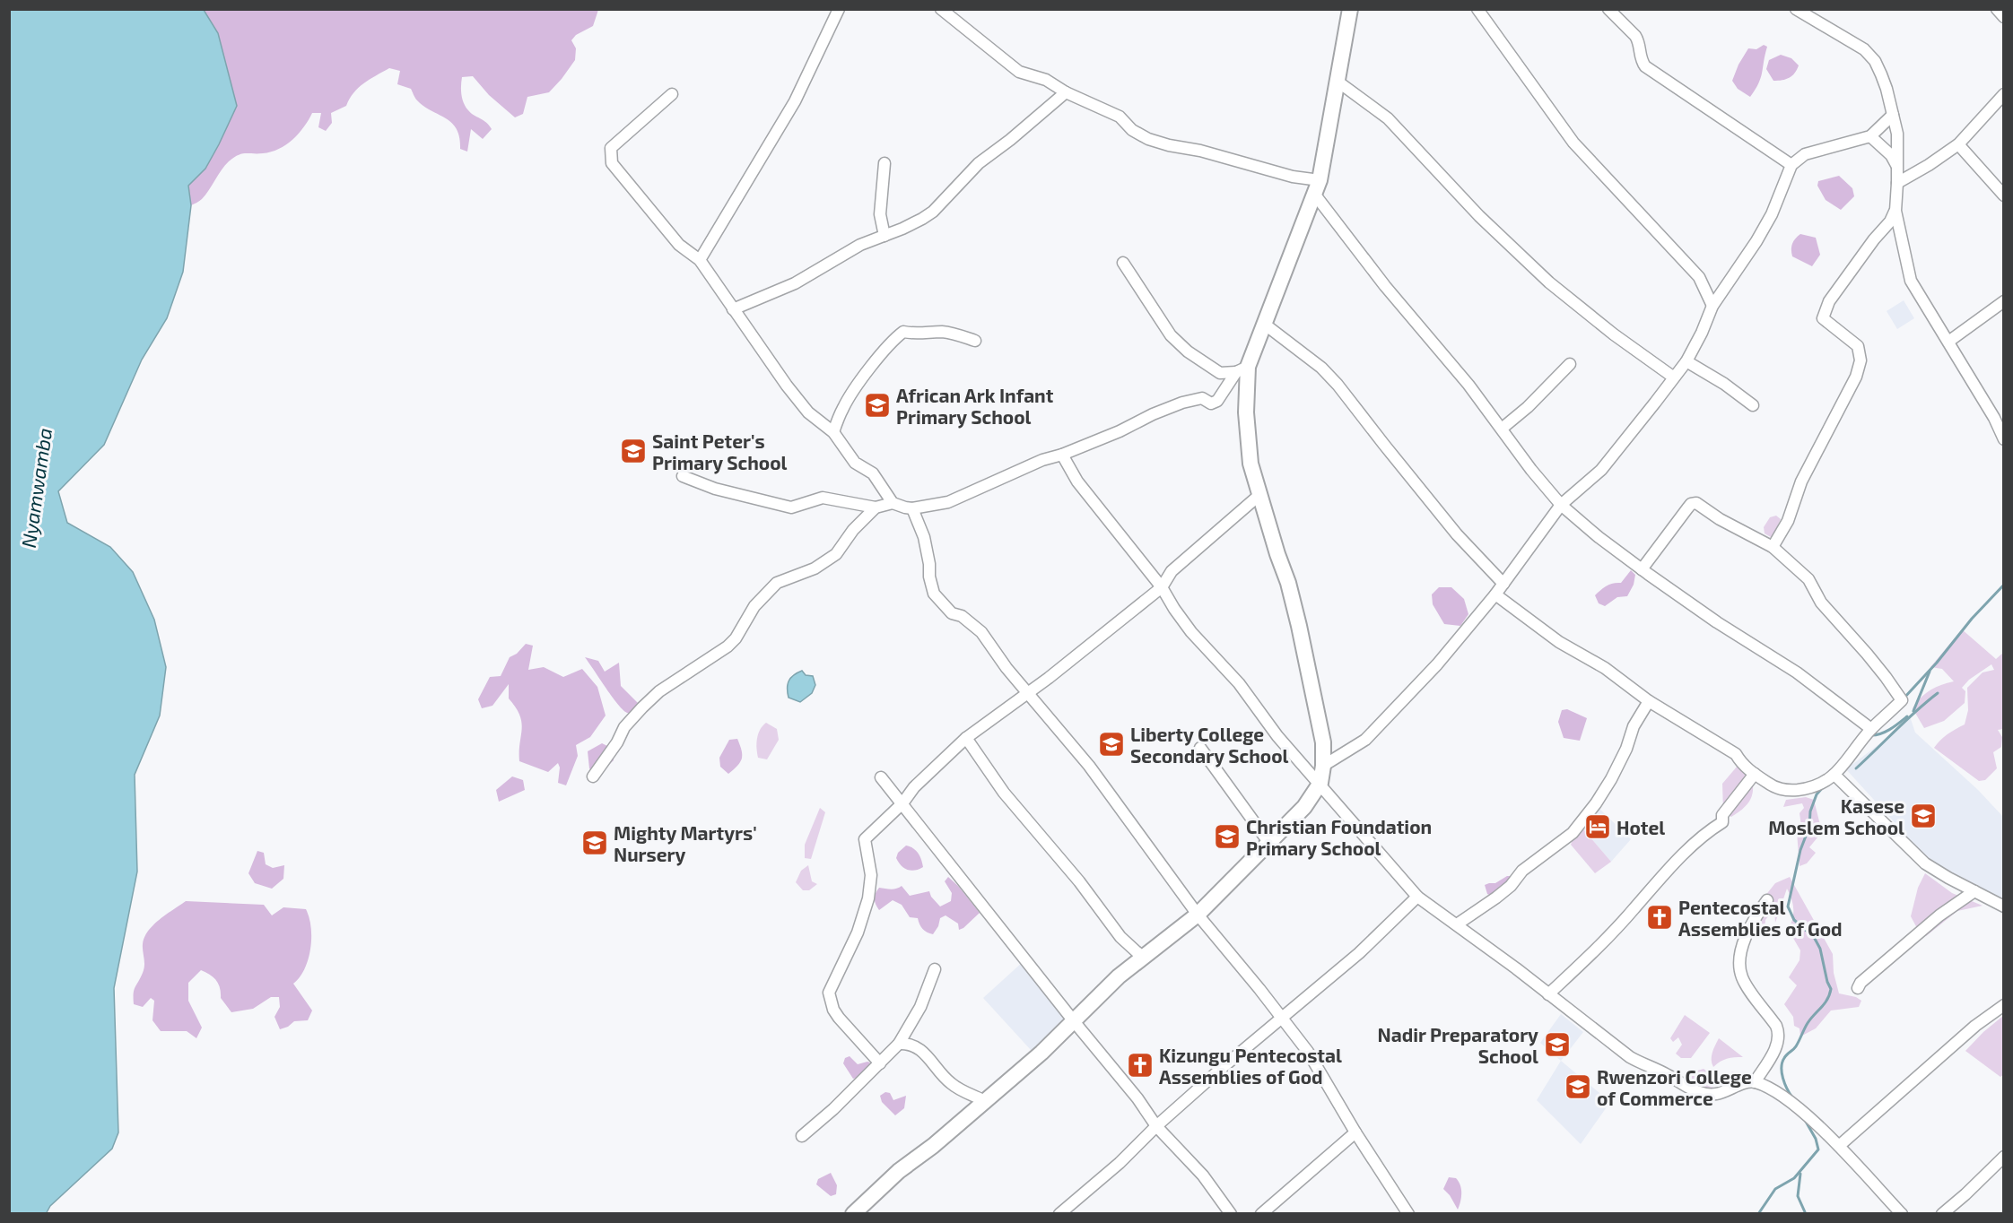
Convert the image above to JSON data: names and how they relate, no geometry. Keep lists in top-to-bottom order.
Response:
{
  "water": ["Nyamwamba"],
  "places": {
    "school or university": [
      "African Ark Infant Primary School",
      "Saint Peter's Primary School",
      "Liberty College Secondary School",
      "Kasese Moslem School",
      "Christian Foundation Primary School",
      "Mighty Martyrs' Nursery",
      "Nadir Preparatory School",
      "Rwenzori College of Commerce"
    ],
    "hotel": ["Hotel"],
    "church": ["Pentecostal Assemblies of God", "Kizungu Pentecostal Assemblies of God"]
  }
}
